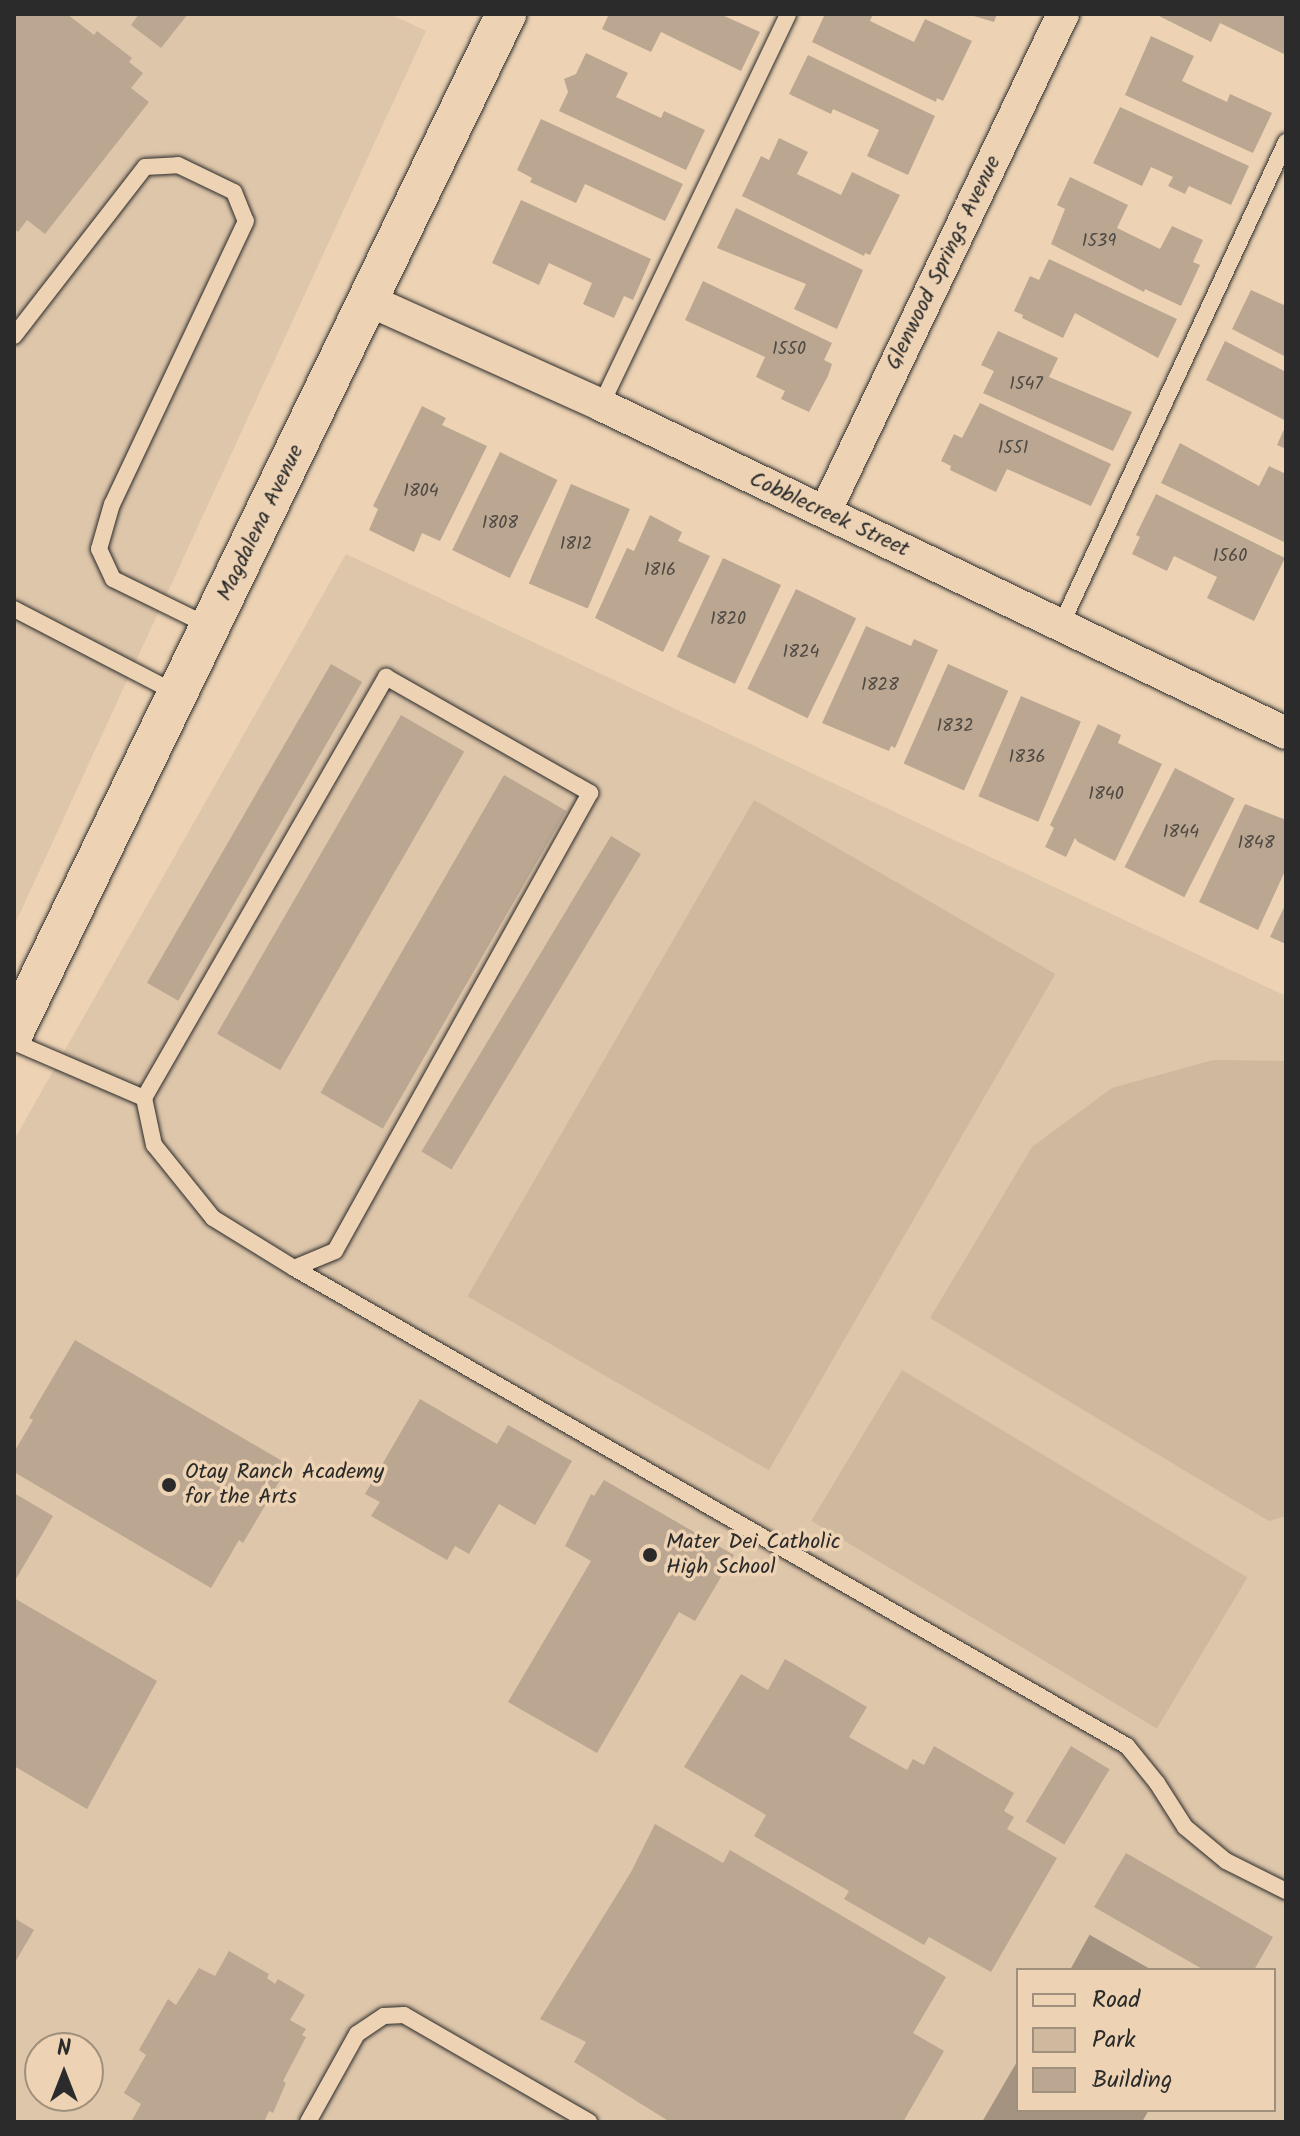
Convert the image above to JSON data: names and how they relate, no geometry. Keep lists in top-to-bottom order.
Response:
{
  "streets": {
    "street": ["Glenwood Springs Avenue", "Cobblecreek Street", "Magdalena Avenue"]
  },
  "crossings": [
    ["Glenwood Springs Avenue", "Cobblecreek Street"],
    ["Cobblecreek Street", "Magdalena Avenue"]
  ],
  "places": ["Otay Ranch Academy for the Arts", "Mater Dei Catholic High School"],
  "house_numbers": [
    "1539",
    "1550",
    "1547",
    "1551",
    "1804",
    "1808",
    "1812",
    "1560",
    "1816",
    "1820",
    "1824",
    "1828",
    "1832",
    "1836",
    "1840",
    "1844",
    "1848"
  ],
  "legend": ["Road", "Park", "Building"],
  "north": "top"
}
